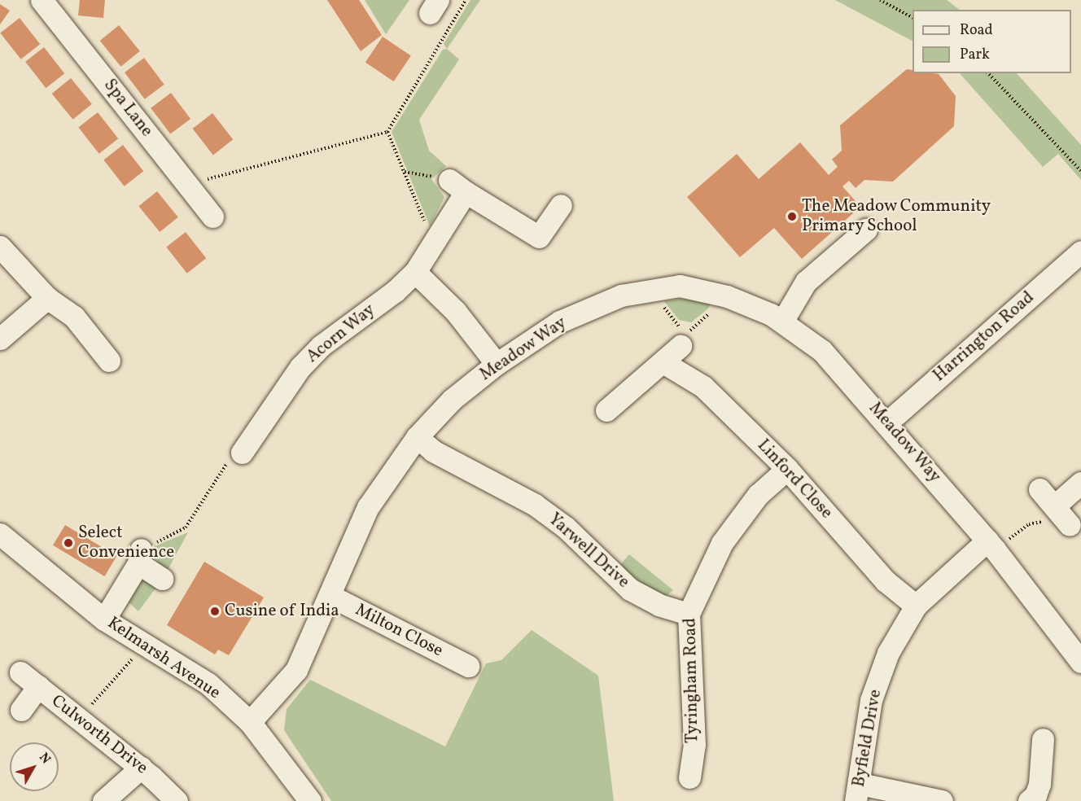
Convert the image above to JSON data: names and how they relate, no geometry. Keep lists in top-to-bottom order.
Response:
{
  "streets": {
    "street": [
      "Spa Lane",
      "Acorn Way",
      "Harrington Road",
      "Meadow Way",
      "Linford Close",
      "Yarwell Drive",
      "Milton Close",
      "Kelmarsh Avenue",
      "Tyringham Road",
      "Culworth Drive",
      "Byfield Drive"
    ]
  },
  "crossings": [
    ["Harrington Road", "Meadow Way"],
    ["Meadow Way", "Yarwell Drive"],
    ["Meadow Way", "Milton Close"],
    ["Meadow Way", "Kelmarsh Avenue"],
    ["Meadow Way", "Byfield Drive"],
    ["Linford Close", "Tyringham Road"],
    ["Linford Close", "Byfield Drive"],
    ["Yarwell Drive", "Tyringham Road"]
  ],
  "places": ["The Meadow Community Primary School", "Select Convenience", "Cusine of India"],
  "legend": ["Road", "Park"],
  "north": "top right"
}
